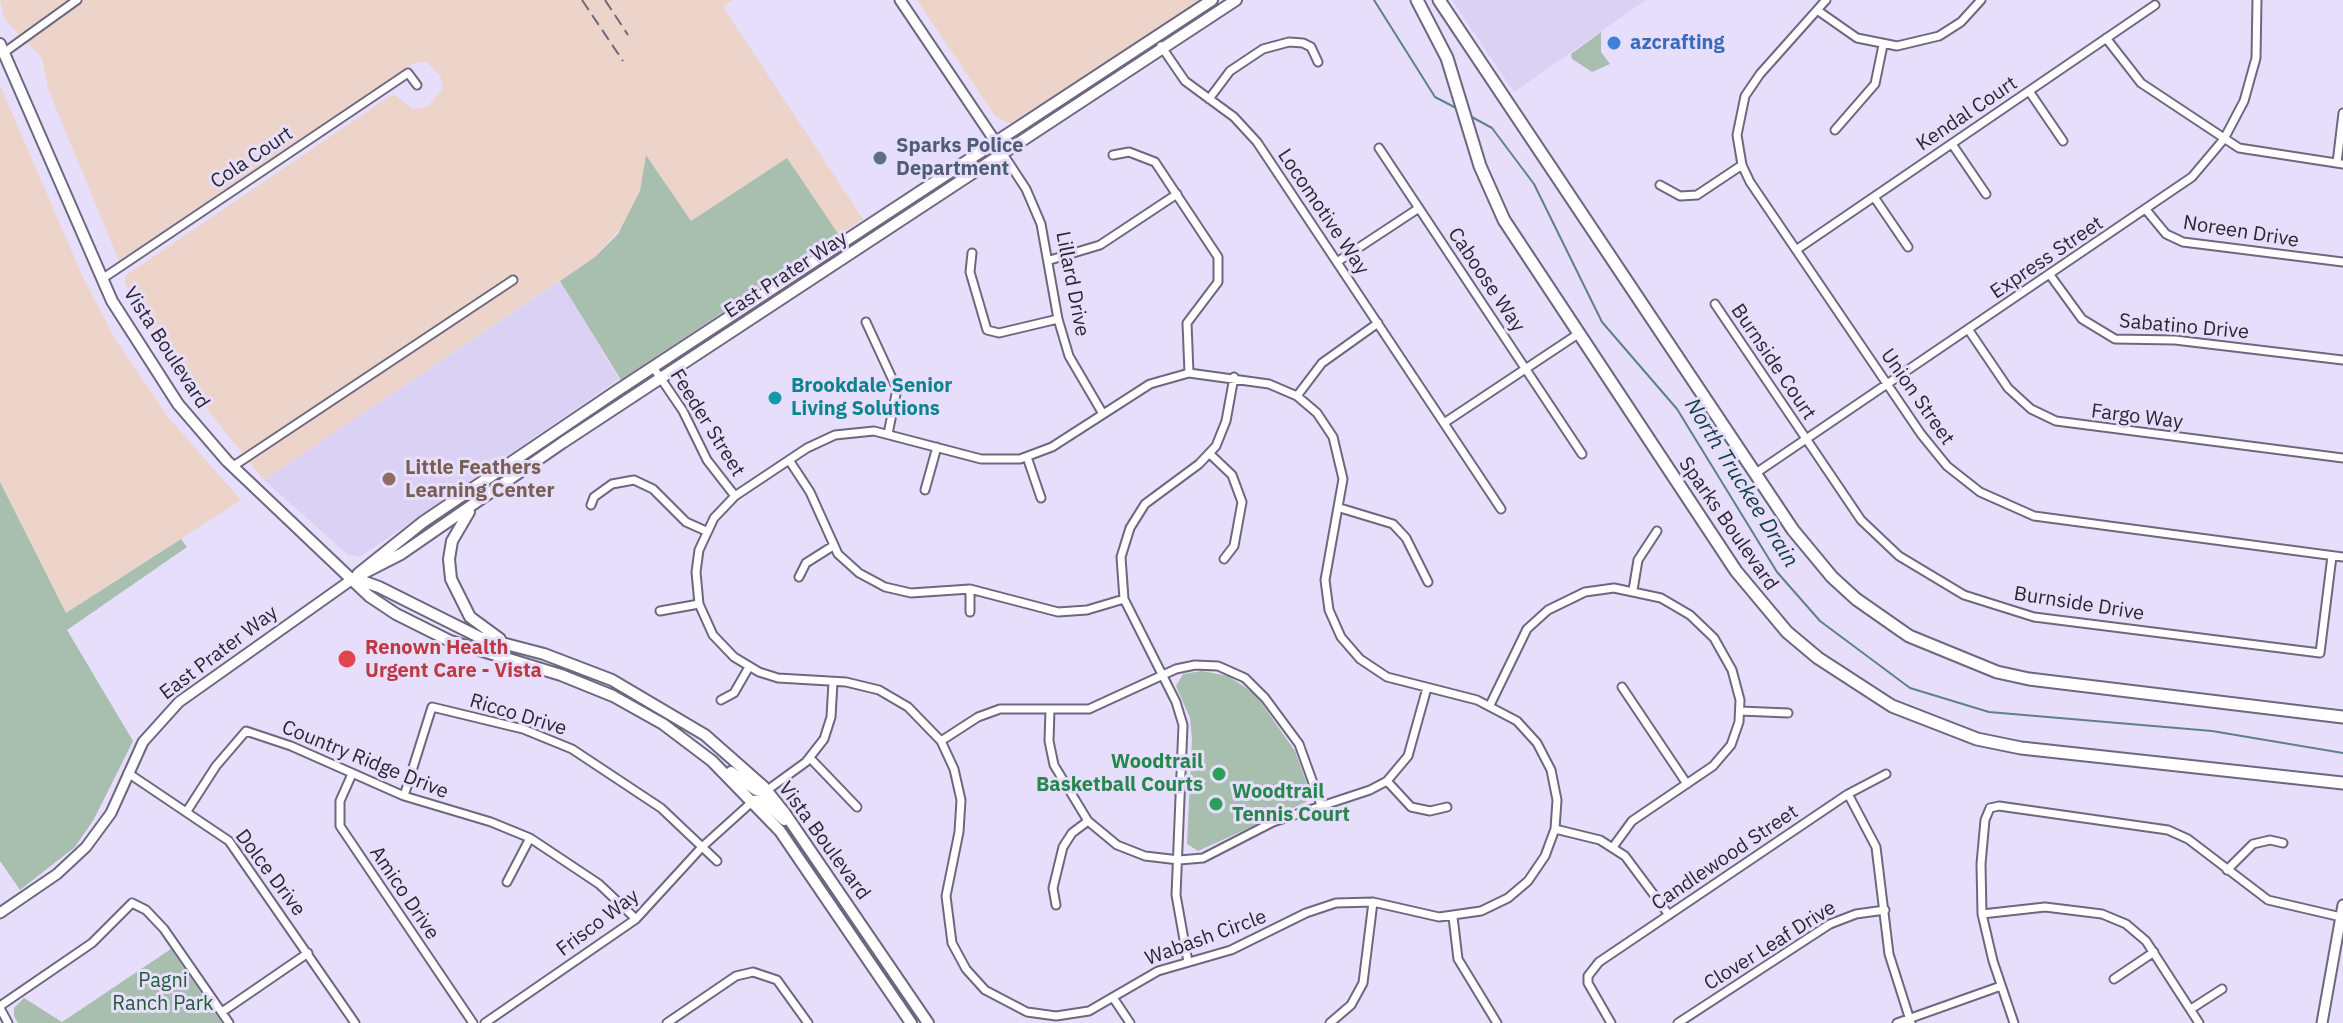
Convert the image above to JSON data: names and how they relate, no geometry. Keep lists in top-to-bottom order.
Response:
{
  "streets": {
    "main road": ["East Prater Way", "Vista Boulevard", "Sparks Boulevard"],
    "street": [
      "Kendal Court",
      "Cola Court",
      "Locomotive Way",
      "Noreen Drive",
      "Express Street",
      "Caboose Way",
      "Lillard Drive",
      "Sabatino Drive",
      "Burnside Court",
      "Union Street",
      "Fargo Way",
      "Feeder Street",
      "Burnside Drive",
      "Ricco Drive",
      "Country Ridge Drive",
      "Candlewood Street",
      "Dolce Drive",
      "Amico Drive",
      "Frisco Way",
      "Wabash Circle",
      "Clover Leaf Drive"
    ]
  },
  "crossings": [
    ["Kendal Court", "Union Street"],
    ["Cola Court", "Vista Boulevard"],
    ["Locomotive Way", "East Prater Way"],
    ["Noreen Drive", "Express Street"],
    ["Express Street", "Sabatino Drive"],
    ["Express Street", "Burnside Court"],
    ["Express Street", "Union Street"],
    ["Express Street", "Fargo Way"],
    ["Express Street", "Burnside Drive"],
    ["East Prater Way", "Lillard Drive"],
    ["East Prater Way", "Vista Boulevard"],
    ["East Prater Way", "Feeder Street"],
    ["East Prater Way", "Dolce Drive"],
    ["Lillard Drive", "Wabash Circle"],
    ["Vista Boulevard", "Frisco Way"],
    ["Burnside Court", "Burnside Drive"],
    ["Union Street", "Burnside Drive"],
    ["Feeder Street", "Wabash Circle"],
    ["Ricco Drive", "Country Ridge Drive"],
    ["Ricco Drive", "Frisco Way"],
    ["Country Ridge Drive", "Dolce Drive"],
    ["Country Ridge Drive", "Amico Drive"],
    ["Country Ridge Drive", "Frisco Way"]
  ],
  "water": ["North Truckee Drain"],
  "parks": ["Pagni Ranch Park"],
  "places": [
    "azcrafting",
    "Sparks Police Department",
    "Brookdale Senior Living Solutions",
    "Little Feathers Learning Center",
    "Renown Health Urgent Care - Vista",
    "Woodtrail Basketball Courts",
    "Woodtrail Tennis Court"
  ]
}
